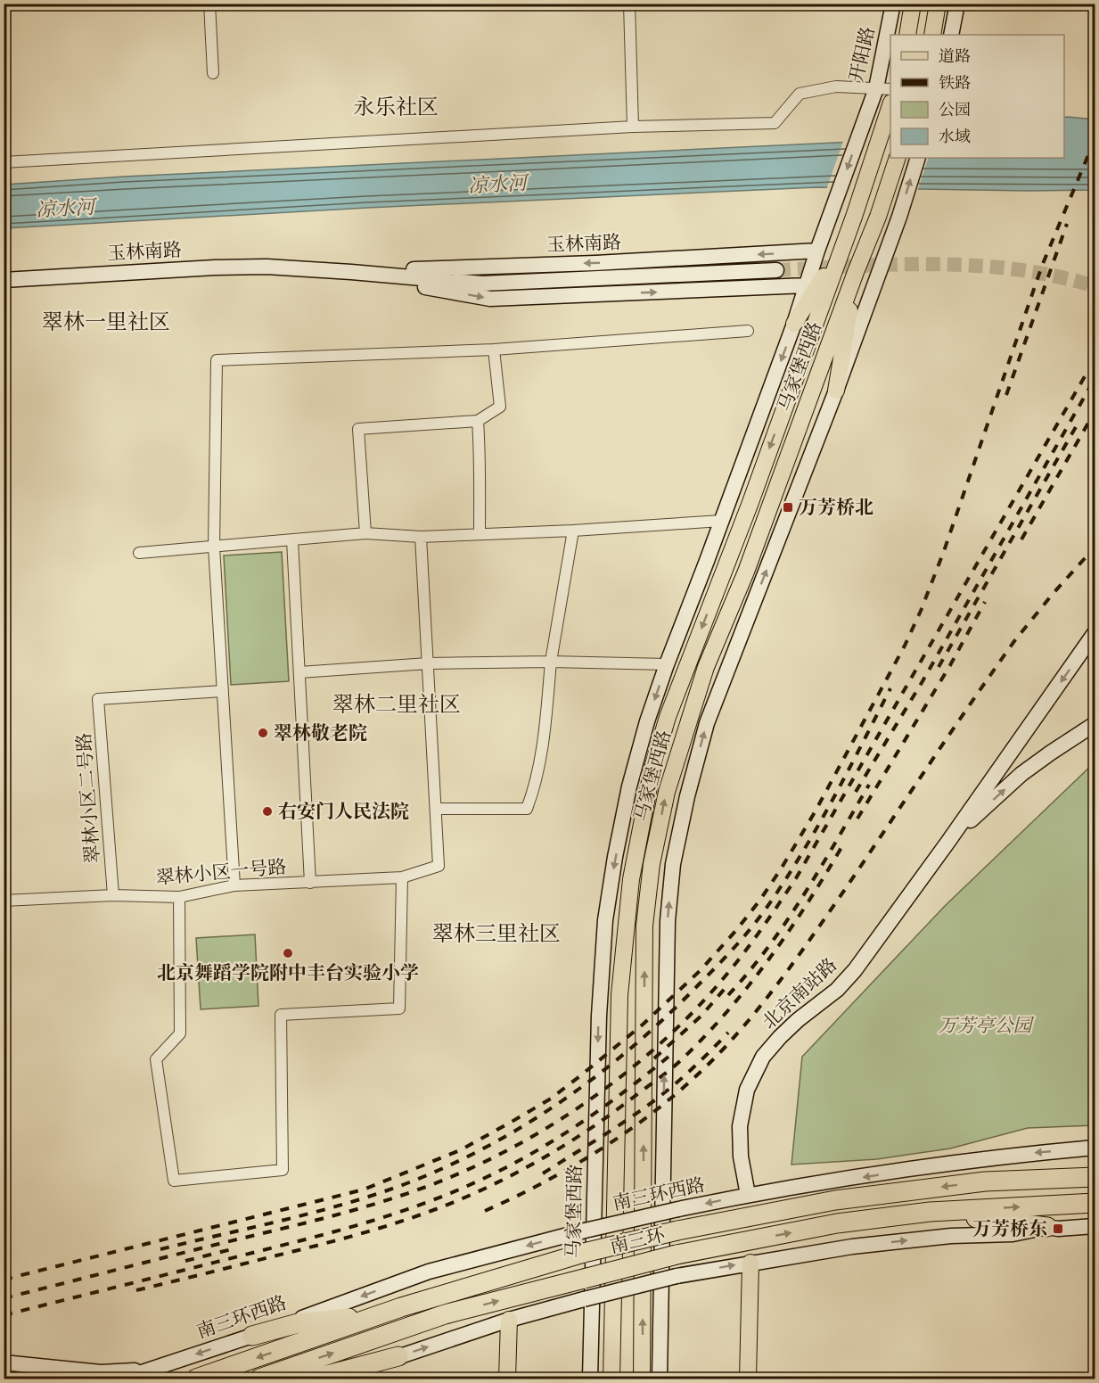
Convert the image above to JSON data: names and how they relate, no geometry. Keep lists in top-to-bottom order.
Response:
{
  "streets": {
    "highway": ["南三环"],
    "main road": ["马家堡西路"],
    "street": [
      "开阳路",
      "玉林南路",
      "翠林小区二号路",
      "翠林小区一号路",
      "北京南站路",
      "南三环西路"
    ]
  },
  "crossings": [
    ["开阳路", "马家堡西路"],
    ["玉林南路", "马家堡西路"],
    ["翠林小区二号路", "翠林小区一号路"],
    ["北京南站路", "南三环西路"]
  ],
  "one_way": ["开阳路"],
  "districts": [
    "永乐社区",
    "翠林一里社区",
    "翠林二里社区",
    "翠林三里社区"
  ],
  "water": ["凉水河"],
  "parks": ["万芳亭公园"],
  "places": {
    "transit": ["万芳桥北", "万芳桥东"],
    "other": ["翠林敬老院", "右安门人民法院", "北京舞蹈学院附中丰台实验小学"]
  },
  "legend": [
    "道路",
    "铁路",
    "公园",
    "水域"
  ]
}
